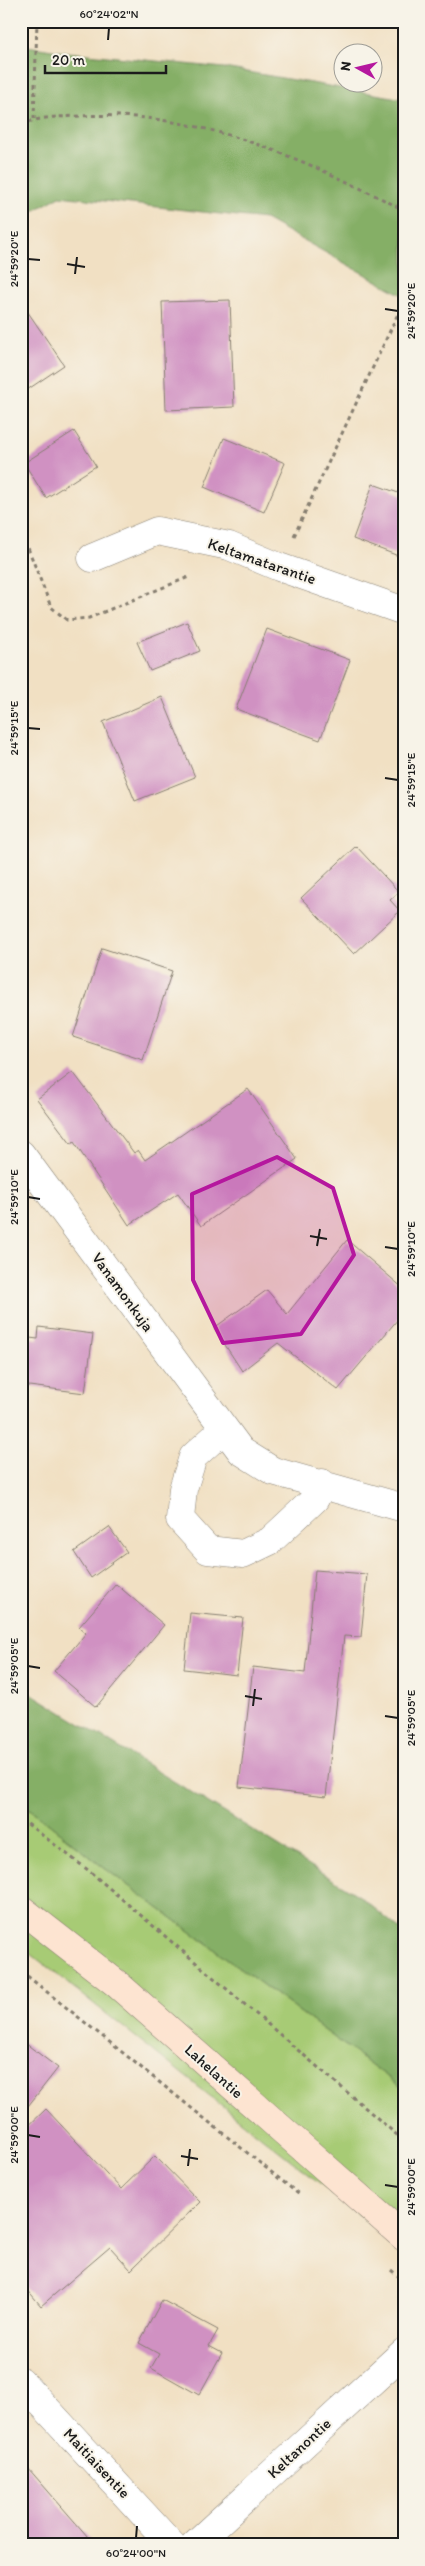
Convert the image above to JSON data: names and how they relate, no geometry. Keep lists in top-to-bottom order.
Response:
{
  "streets": {
    "main road": ["Lahelantie"],
    "street": [
      "Keltamatarantie",
      "Vanamonkuja",
      "Keltanontie",
      "Maitiaisentie"
    ]
  },
  "scale_bar": "20 m",
  "north": "left",
  "coordinates": [
    "60°24'02\"N",
    "24°59'20\"E",
    "24°59'15\"E",
    "24°59'10\"E",
    "24°59'05\"E",
    "24°59'00\"E",
    "60°24'00\"N"
  ]
}
